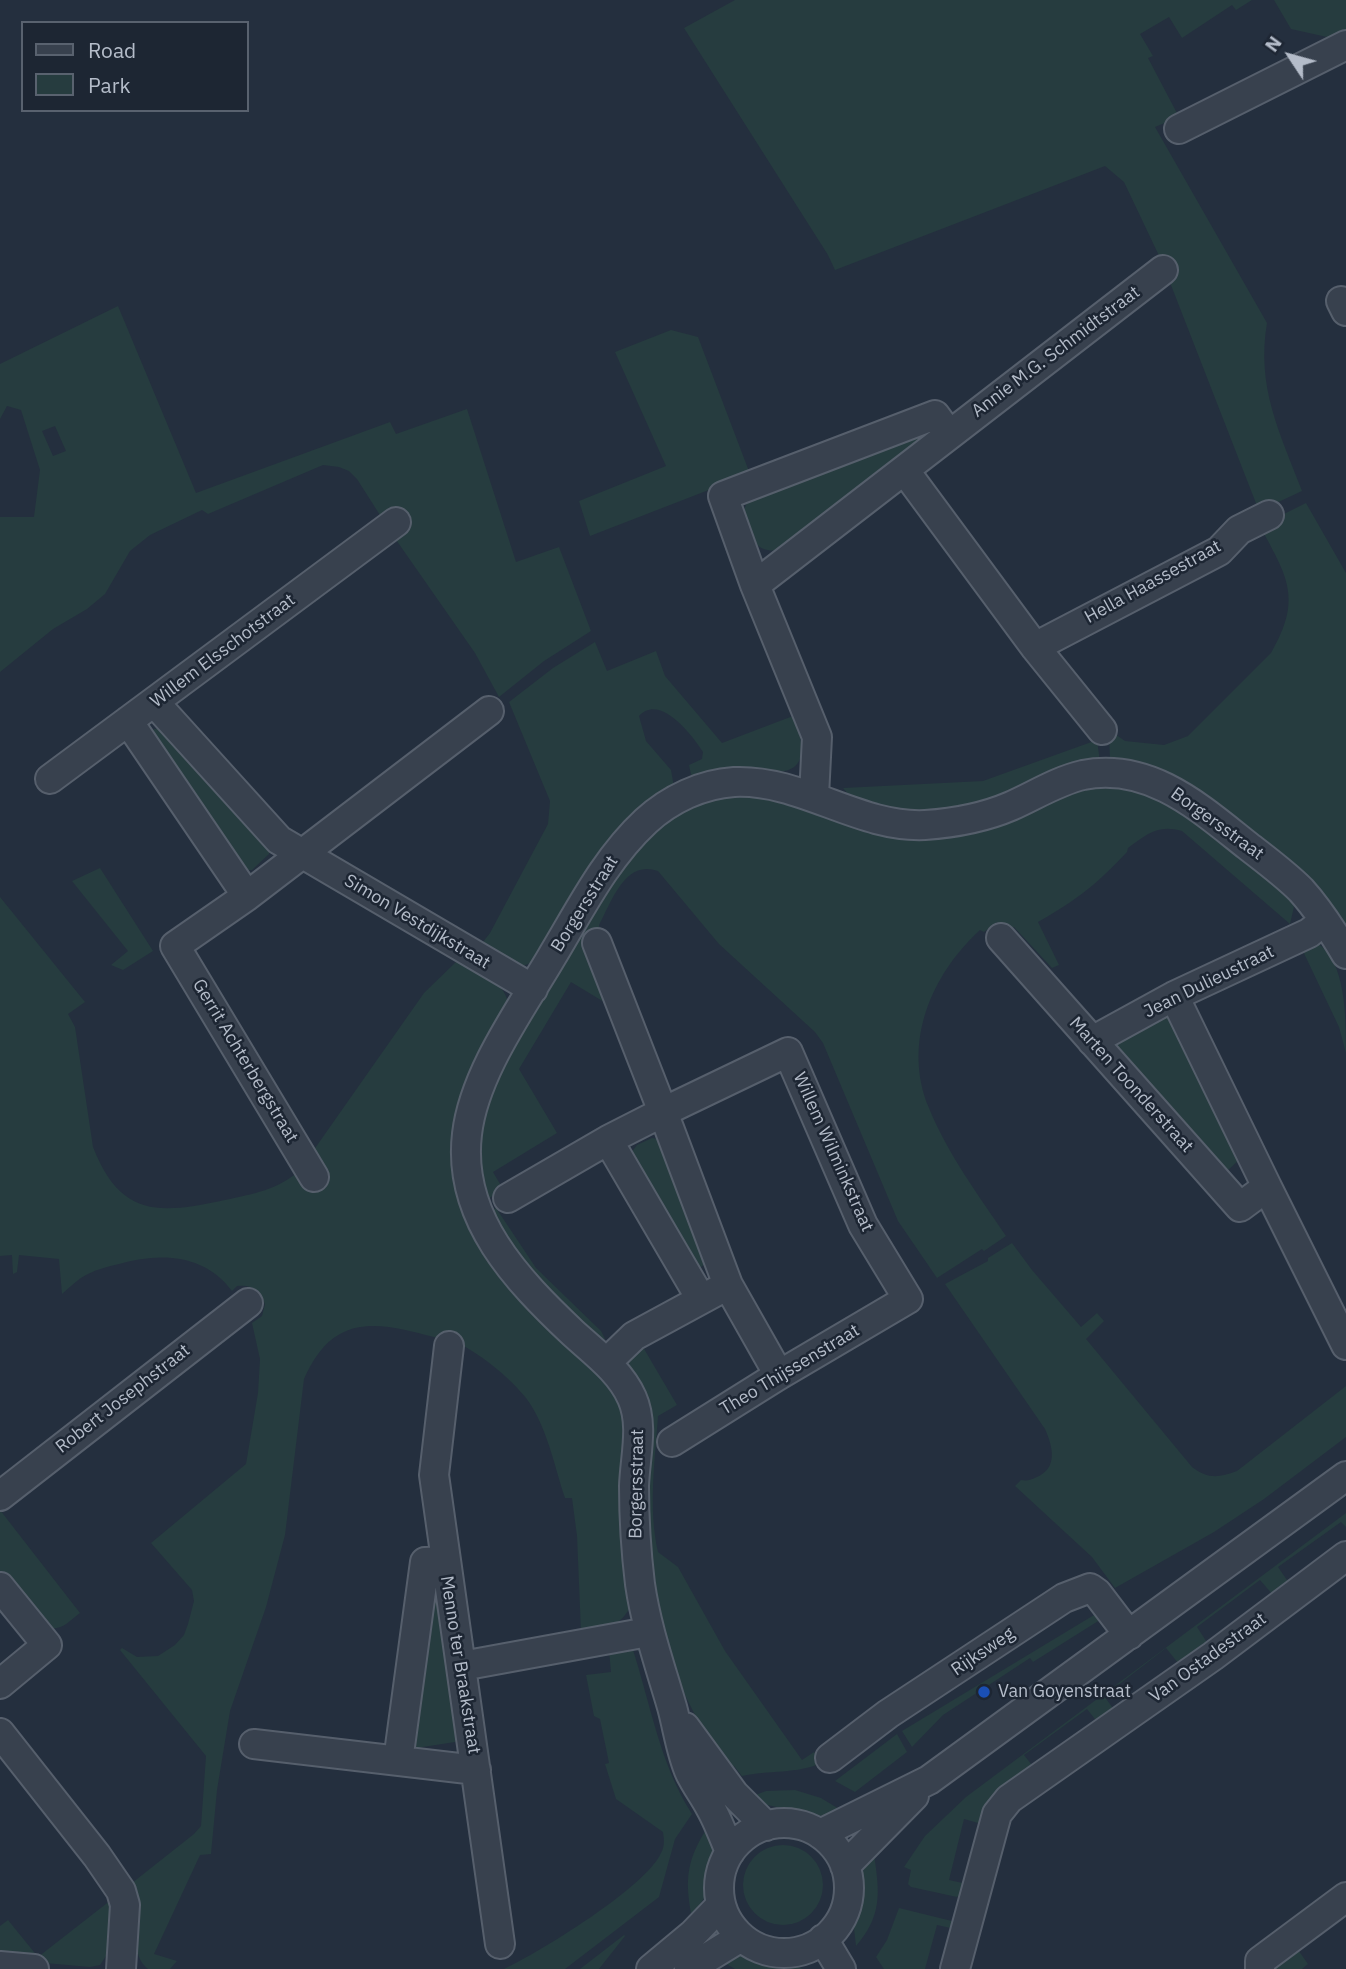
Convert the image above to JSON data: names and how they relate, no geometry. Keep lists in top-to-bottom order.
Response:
{
  "streets": {
    "street": [
      "Annie M.G. Schmidtstraat",
      "Hella Haassestraat",
      "Willem Elsschotstraat",
      "Borgersstraat",
      "Simon Vestdijkstraat",
      "Jean Dulieustraat",
      "Gerrit Achterbergstraat",
      "Marten Toonderstraat",
      "Willem Wilminkstraat",
      "Theo Thijssenstraat",
      "Robert Josephstraat",
      "Rijksweg",
      "Van Ostadestraat",
      "Menno ter Braakstraat"
    ]
  },
  "crossings": [
    ["Willem Elsschotstraat", "Simon Vestdijkstraat"],
    ["Borgersstraat", "Simon Vestdijkstraat"],
    ["Borgersstraat", "Jean Dulieustraat"],
    ["Jean Dulieustraat", "Marten Toonderstraat"],
    ["Willem Wilminkstraat", "Theo Thijssenstraat"]
  ],
  "places": ["Van Goyenstraat"],
  "legend": ["Road", "Park"],
  "north": "top left"
}
